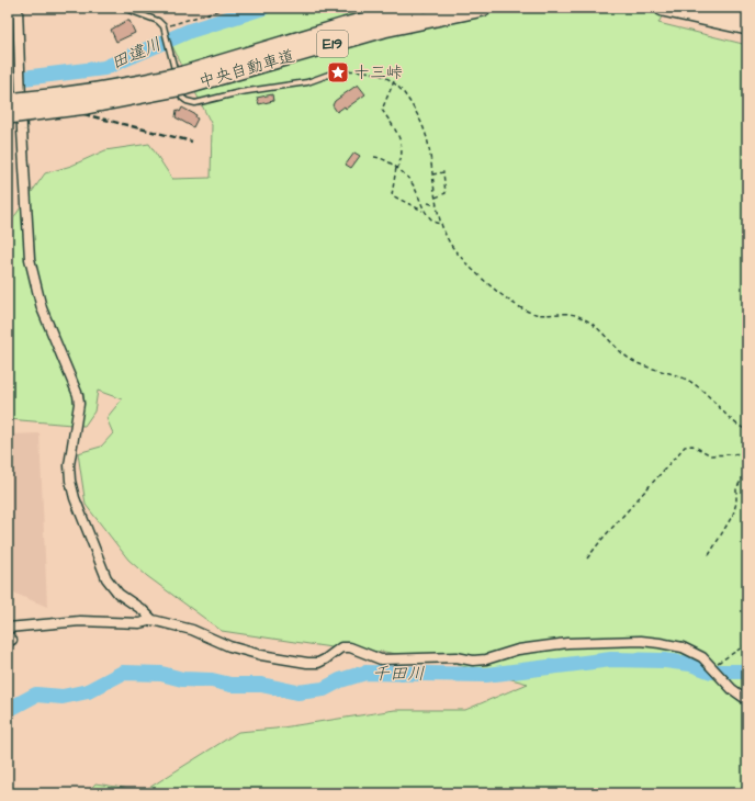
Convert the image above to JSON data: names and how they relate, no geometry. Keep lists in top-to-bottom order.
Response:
{
  "streets": {
    "highway": ["E19", "中央自動車道"]
  },
  "water": ["田違川", "千田川"],
  "places": {
    "place": ["十三峠"]
  }
}
